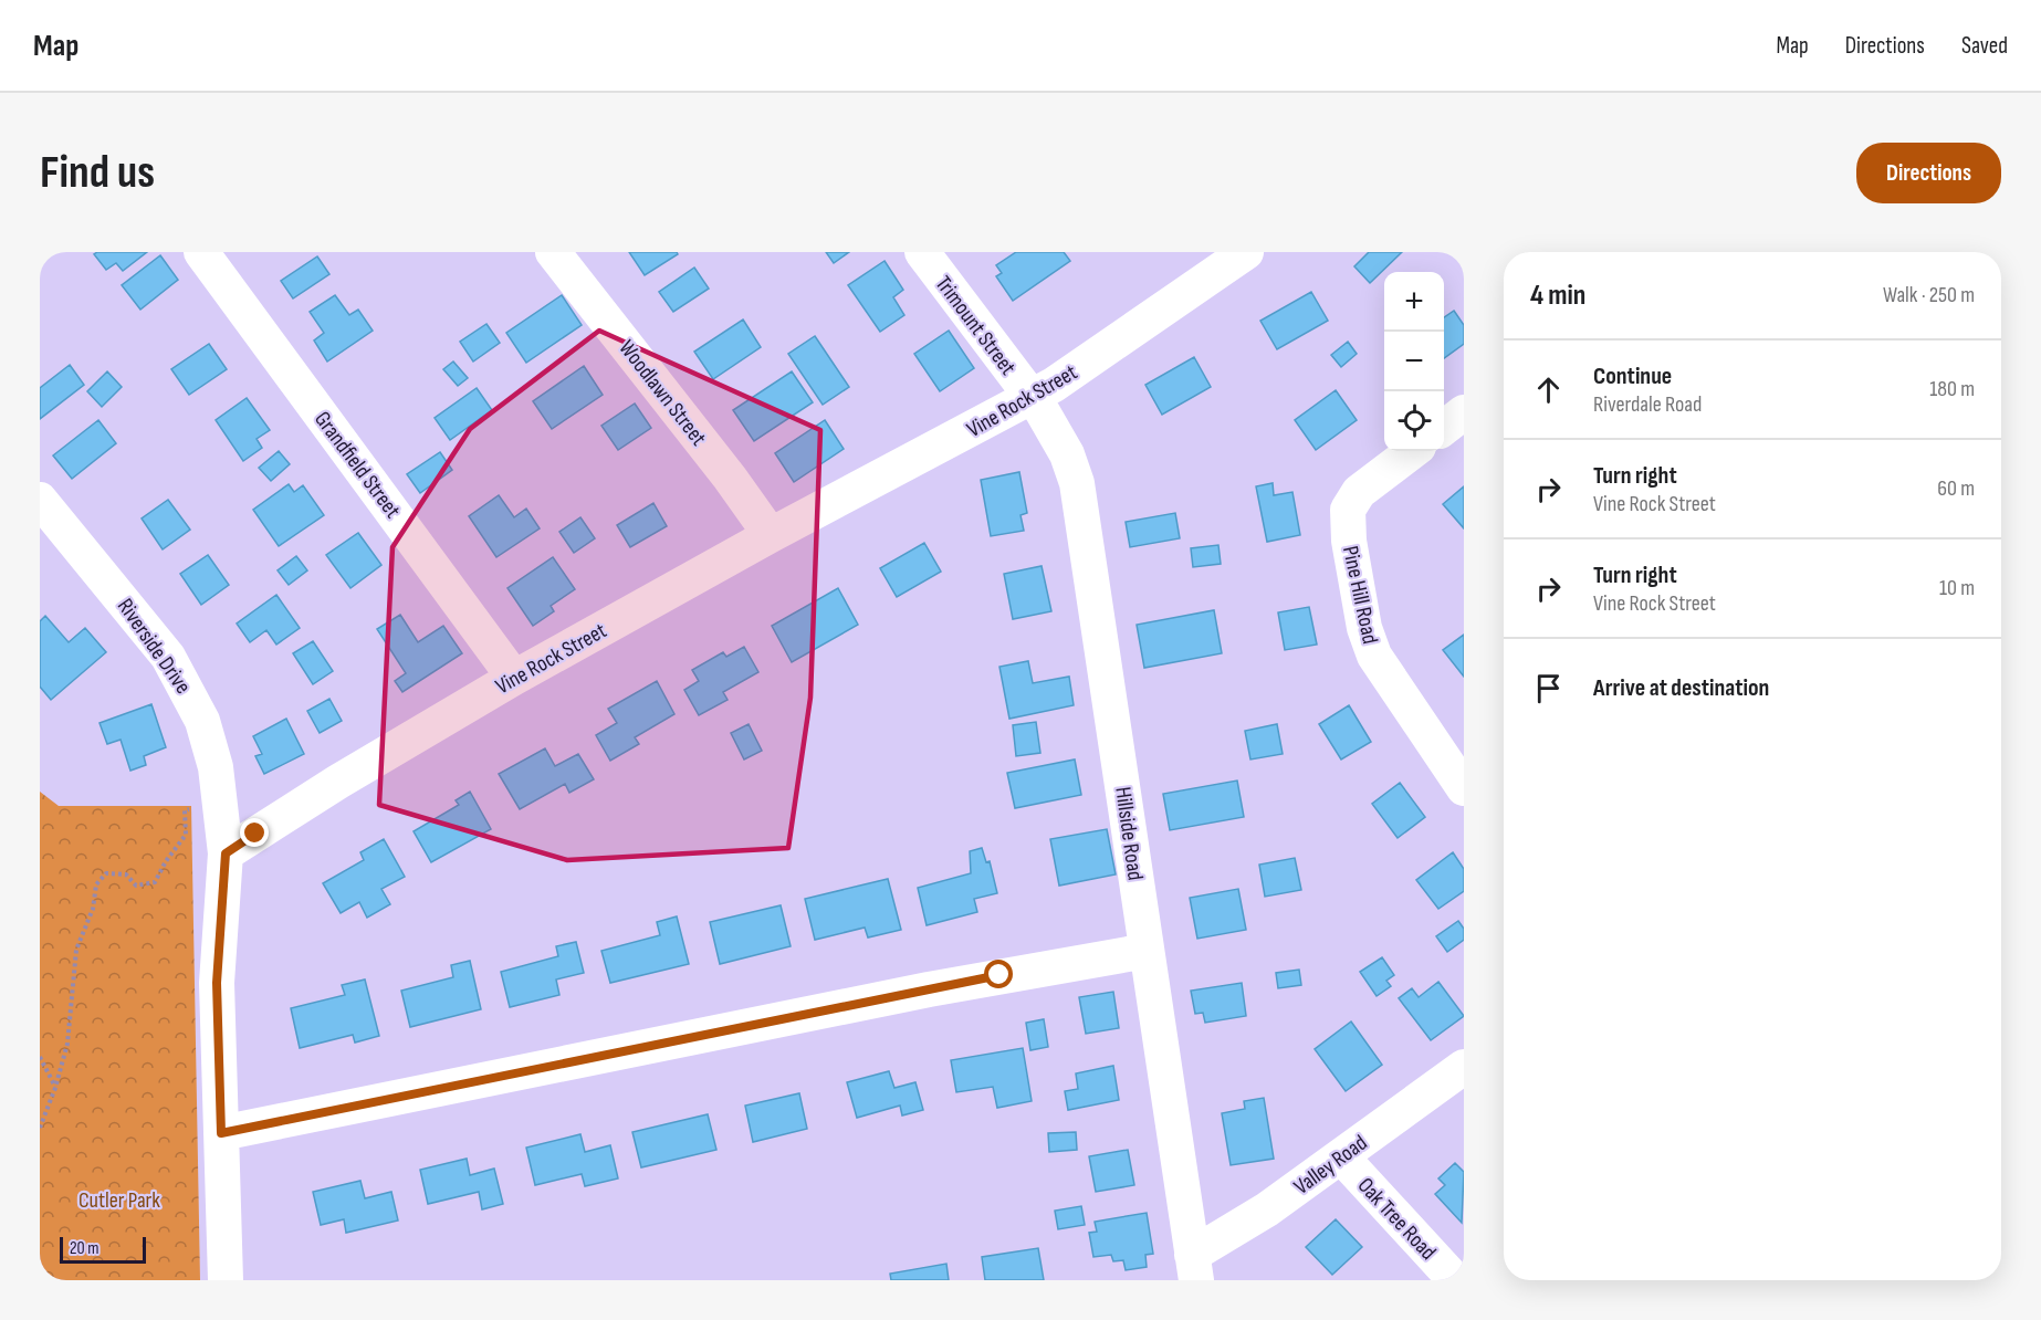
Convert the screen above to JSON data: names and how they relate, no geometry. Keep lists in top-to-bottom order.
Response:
{
  "streets": {
    "street": [
      "Trimount Street",
      "Woodlawn Street",
      "Vine Rock Street",
      "Grandfield Street",
      "Pine Hill Road",
      "Riverside Drive",
      "Hillside Road",
      "Valley Road",
      "Oak Tree Road"
    ]
  },
  "crossings": [
    ["Trimount Street", "Vine Rock Street"],
    ["Trimount Street", "Hillside Road"],
    ["Woodlawn Street", "Vine Rock Street"],
    ["Vine Rock Street", "Grandfield Street"],
    ["Vine Rock Street", "Riverside Drive"],
    ["Vine Rock Street", "Hillside Road"],
    ["Hillside Road", "Valley Road"],
    ["Valley Road", "Oak Tree Road"]
  ],
  "parks": ["Cutler Park"],
  "scale_bar": "20 m",
  "page": {
    "header": "Map",
    "nav": ["Map", "Directions", "Saved"],
    "buttons": "Directions",
    "title": "Find us",
    "heading": ["4 min", "Walk · 250 m"],
    "map_buttons": ["+", "−"],
    "list": [
      ["Continue", "Riverdale Road", "180 m"],
      ["Turn right", "Vine Rock Street", "60 m"],
      ["Turn right", "Vine Rock Street", "10 m"],
      "Arrive at destination"
    ],
    "scale": "20 m"
  }
}
